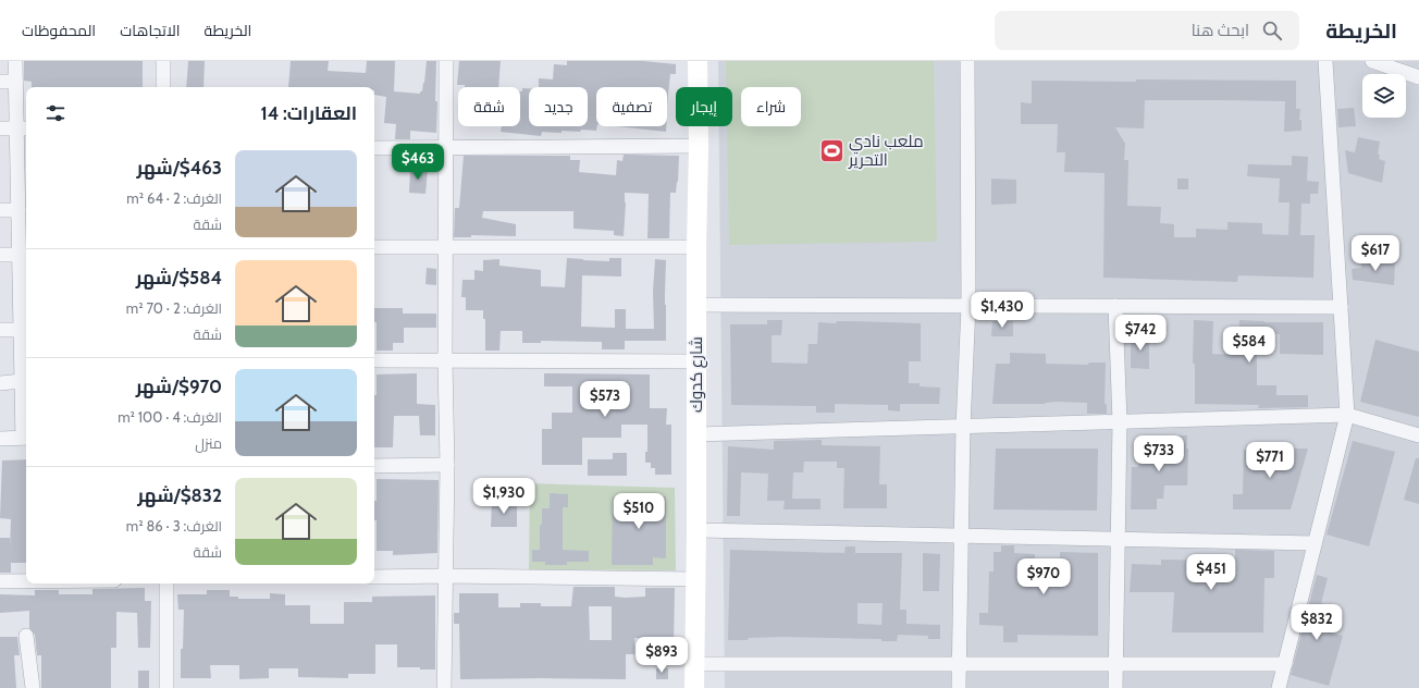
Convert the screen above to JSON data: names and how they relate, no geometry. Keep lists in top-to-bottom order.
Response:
{
  "streets": {
    "street": ["شارع كدوك"]
  },
  "places": {
    "sports": ["ملعب نادي التحرير"]
  },
  "page": {
    "header": "الخريطة",
    "search": "ابحث هنا",
    "nav": ["الخريطة", "الاتجاهات", "المحفوظات"],
    "chip": [
      "شراء",
      "إيجار",
      "تصفية",
      "جديد",
      "شقة"
    ],
    "heading": "العقارات: 14",
    "list": [
      {
        "name": "$463/شهر",
        "note": "الغرف: 2 · 64 m² · شقة"
      },
      {
        "name": "$584/شهر",
        "note": "الغرف: 2 · 70 m² · شقة"
      },
      {
        "name": "$970/شهر",
        "note": "الغرف: 4 · 100 m² · منزل"
      },
      {
        "name": "$832/شهر",
        "note": "الغرف: 3 · 86 m² · شقة"
      }
    ],
    "price": [
      "$463",
      "$617",
      "$1,430",
      "$742",
      "$584",
      "$573",
      "$733",
      "$771",
      "$1,930",
      "$510",
      "$451",
      "$970",
      "$832",
      "$893"
    ]
  }
}
